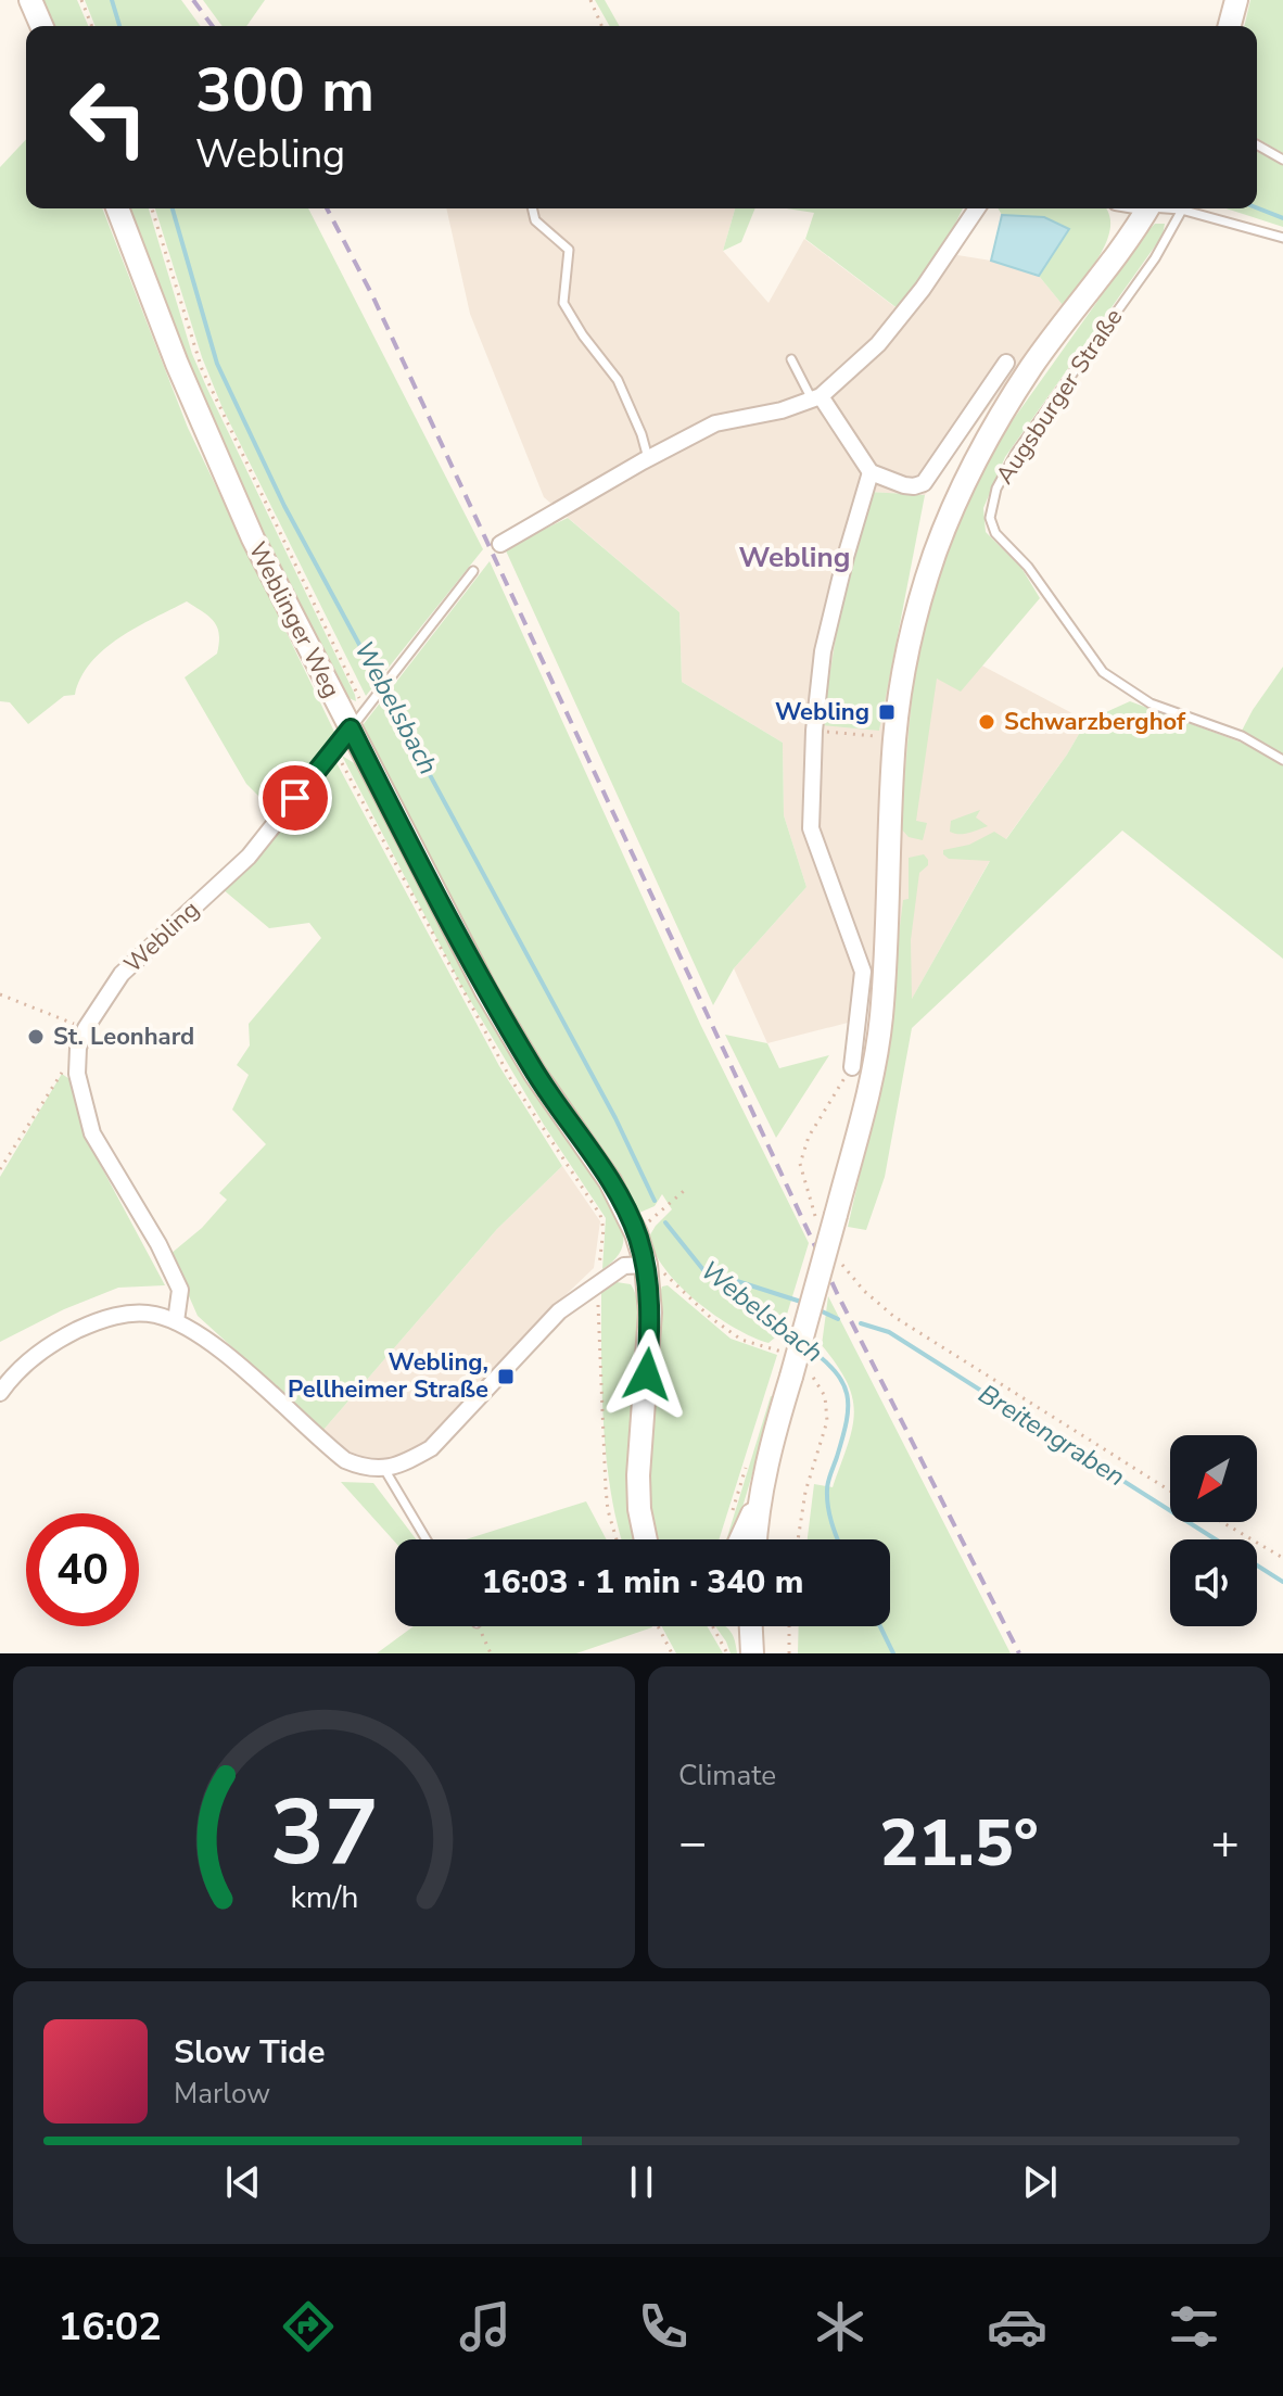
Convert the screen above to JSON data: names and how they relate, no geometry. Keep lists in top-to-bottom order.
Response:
{
  "streets": {
    "street": ["Weblinger Weg", "Webling"],
    "lane": ["Augsburger Straße"]
  },
  "crossings": [
    ["Weblinger Weg", "Webling"]
  ],
  "districts": ["Webling"],
  "water": ["Webelsbach", "Breitengraben"],
  "places": {
    "transit": ["Webling", "Webling, Pellheimer Straße"],
    "other": ["Schwarzberghof", "St. Leonhard"]
  },
  "north": "bottom left",
  "page": {
    "turn": ["300 m", "Webling"],
    "limit": "40",
    "trip": "16:03 · 1 min · 340 m",
    "tile": "Climate",
    "heat": ["−", "21.5°", "+"],
    "song": ["Slow Tide", "Marlow"],
    "tabs": "16:02",
    "gauge": ["37", "km/h"]
  }
}
